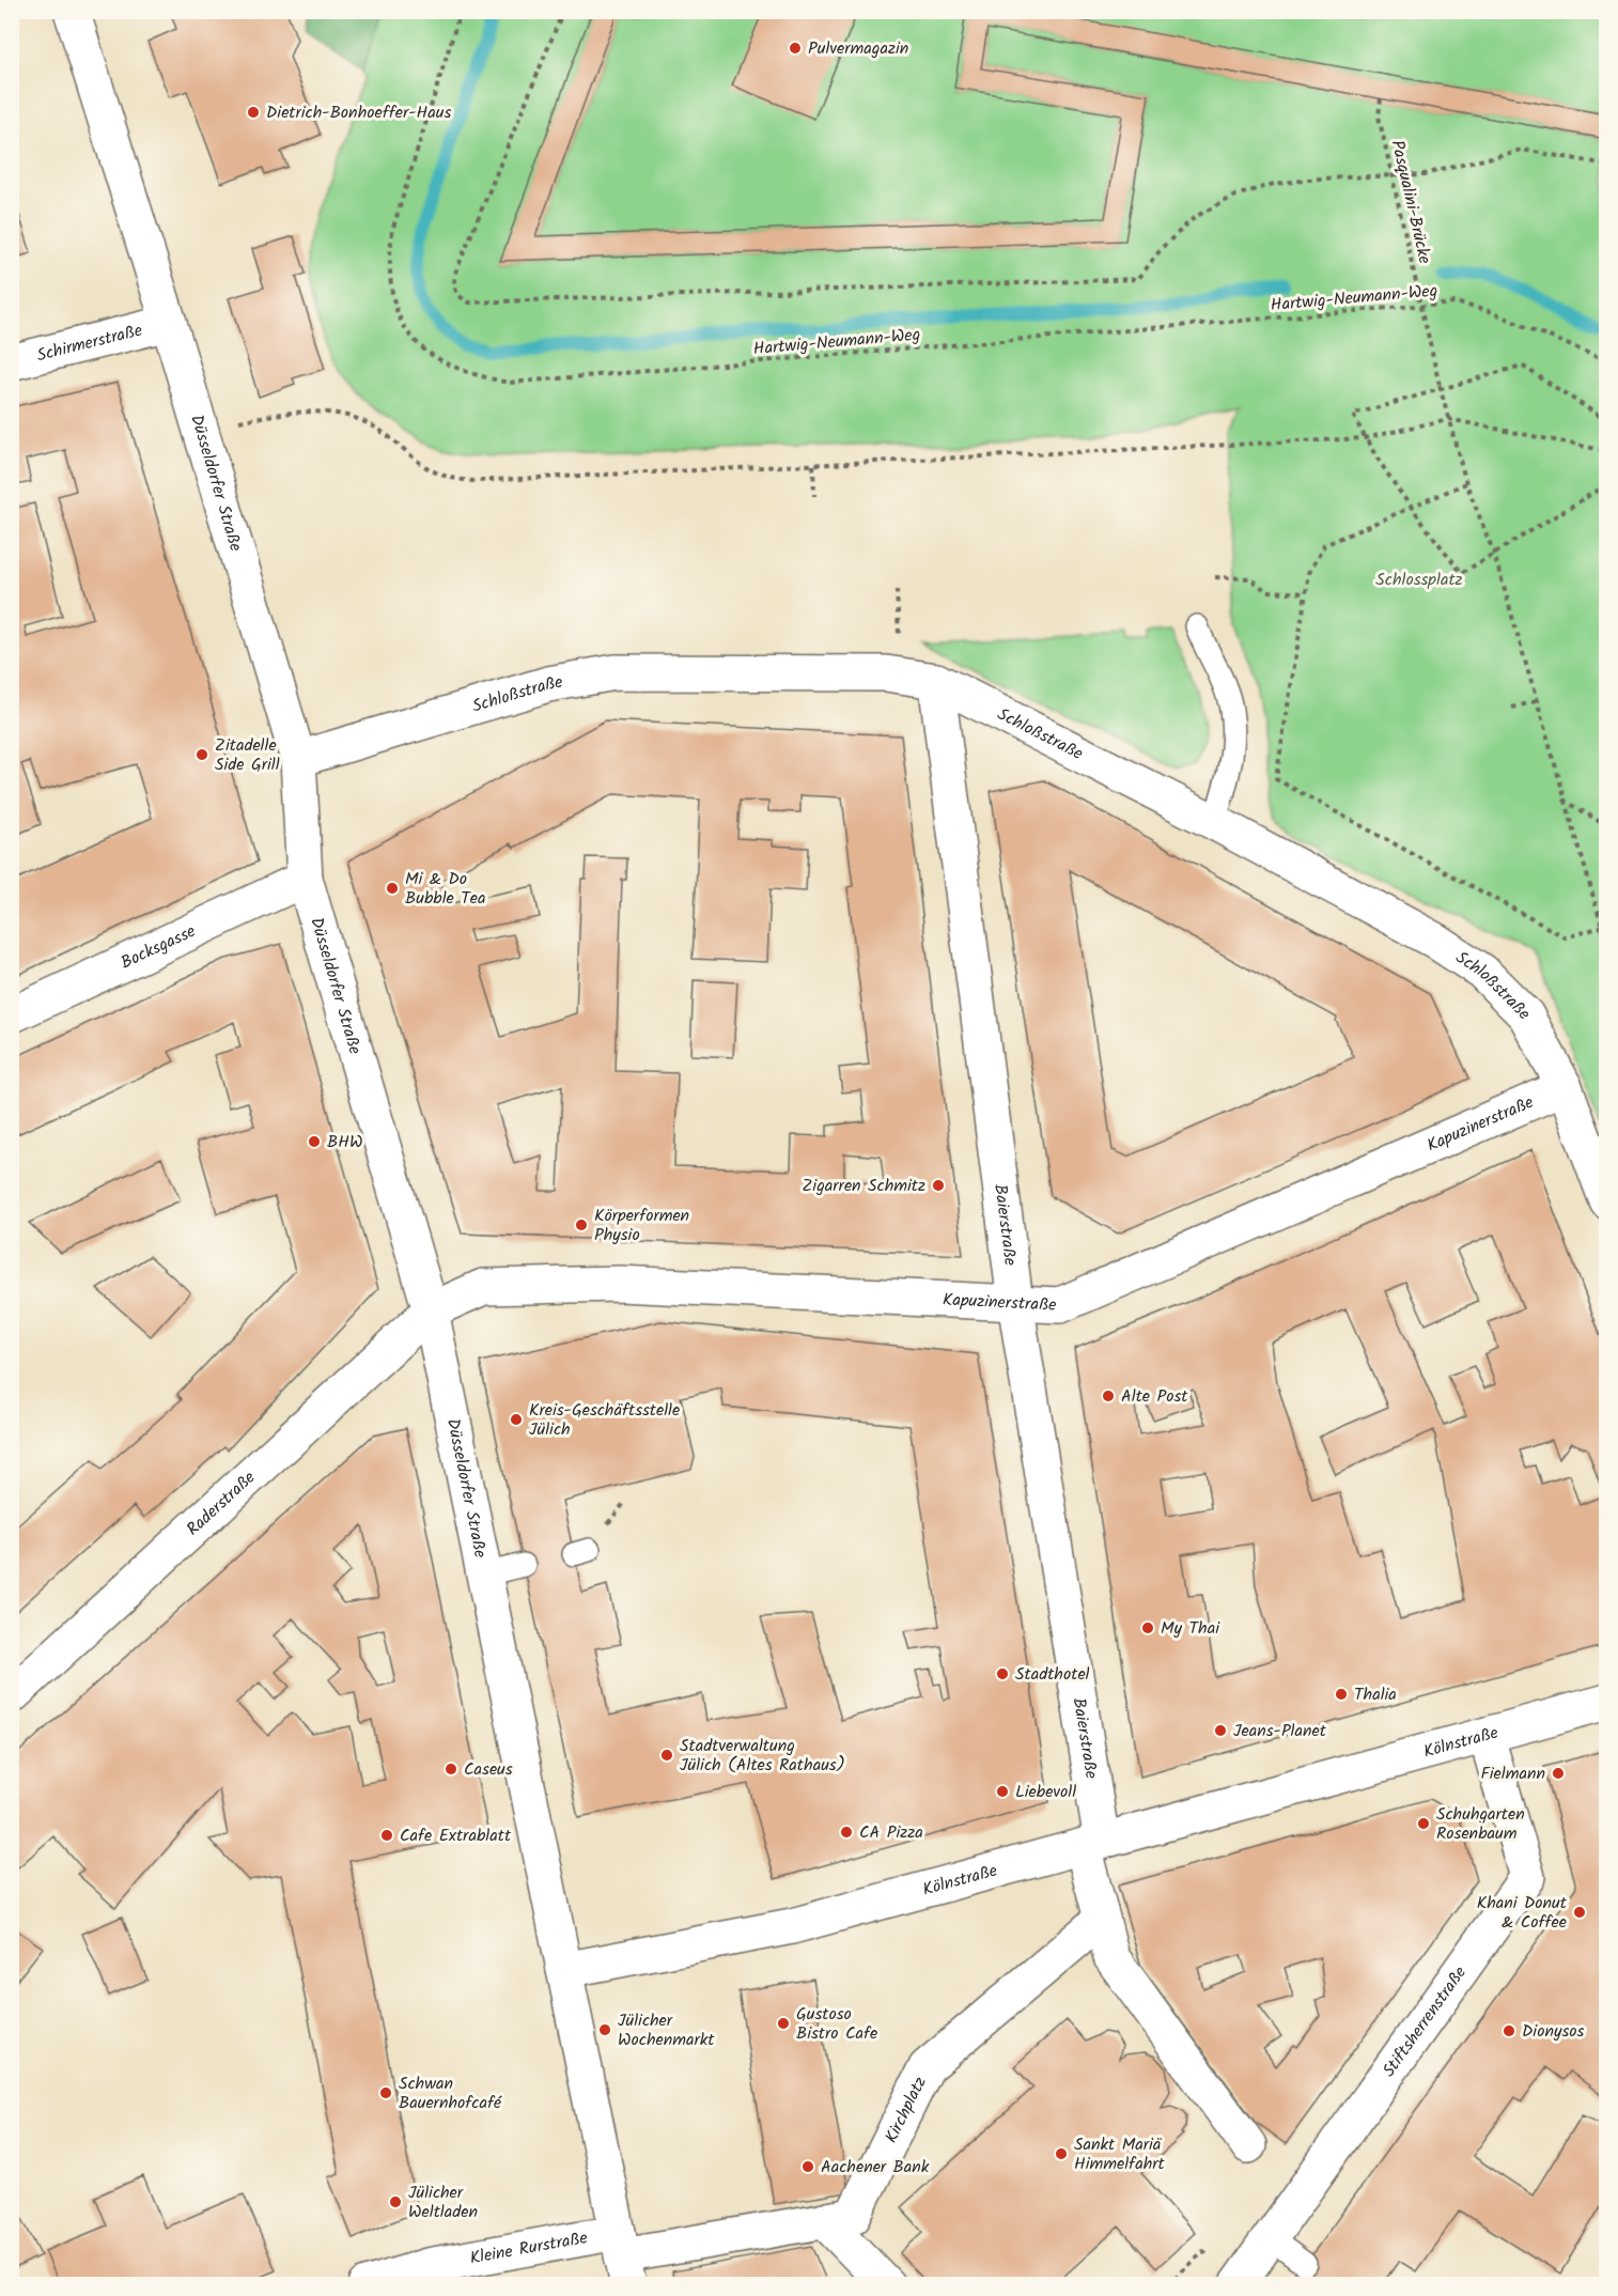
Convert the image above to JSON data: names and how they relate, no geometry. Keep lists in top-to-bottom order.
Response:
{
  "streets": {
    "street": [
      "Schirmerstraße",
      "Düsseldorfer Straße",
      "Schloßstraße",
      "Bocksgasse",
      "Kapuzinerstraße",
      "Baierstraße",
      "Raderstraße",
      "Kölnstraße",
      "Stiftsherrenstraße",
      "Kirchplatz",
      "Kleine Rurstraße"
    ],
    "path": ["Pasqualini-Brücke", "Hartwig-Neumann-Weg"]
  },
  "crossings": [
    ["Schirmerstraße", "Düsseldorfer Straße"],
    ["Düsseldorfer Straße", "Schloßstraße"],
    ["Düsseldorfer Straße", "Bocksgasse"],
    ["Düsseldorfer Straße", "Kapuzinerstraße"],
    ["Düsseldorfer Straße", "Raderstraße"],
    ["Düsseldorfer Straße", "Kölnstraße"],
    ["Schloßstraße", "Kapuzinerstraße"],
    ["Schloßstraße", "Baierstraße"],
    ["Kapuzinerstraße", "Baierstraße"],
    ["Kapuzinerstraße", "Raderstraße"],
    ["Baierstraße", "Kölnstraße"],
    ["Kölnstraße", "Stiftsherrenstraße"],
    ["Kirchplatz", "Kleine Rurstraße"]
  ],
  "parks": ["Schlossplatz"],
  "places": [
    "Pulvermagazin",
    "Dietrich-Bonhoeffer-Haus",
    "Zitadelle Side Grill",
    "Mi & Do Bubble Tea",
    "BHW",
    "Zigarren Schmitz",
    "Körperformen Physio",
    "Alte Post",
    "Kreis-Geschäftsstelle Jülich",
    "My Thai",
    "Stadthotel",
    "Thalia",
    "Jeans-Planet",
    "Stadtverwaltung Jülich (Altes Rathaus)",
    "Caseus",
    "Fielmann",
    "Liebevoll",
    "Schuhgarten Rosenbaum",
    "CA Pizza",
    "Cafe Extrablatt",
    "Khani Donut & Coffee",
    "Gustoso Bistro Cafe",
    "Jülicher Wochenmarkt",
    "Dionysos",
    "Schwan Bauernhofcafé",
    "Sankt Mariä Himmelfahrt",
    "Aachener Bank",
    "Jülicher Weltladen"
  ]
}
